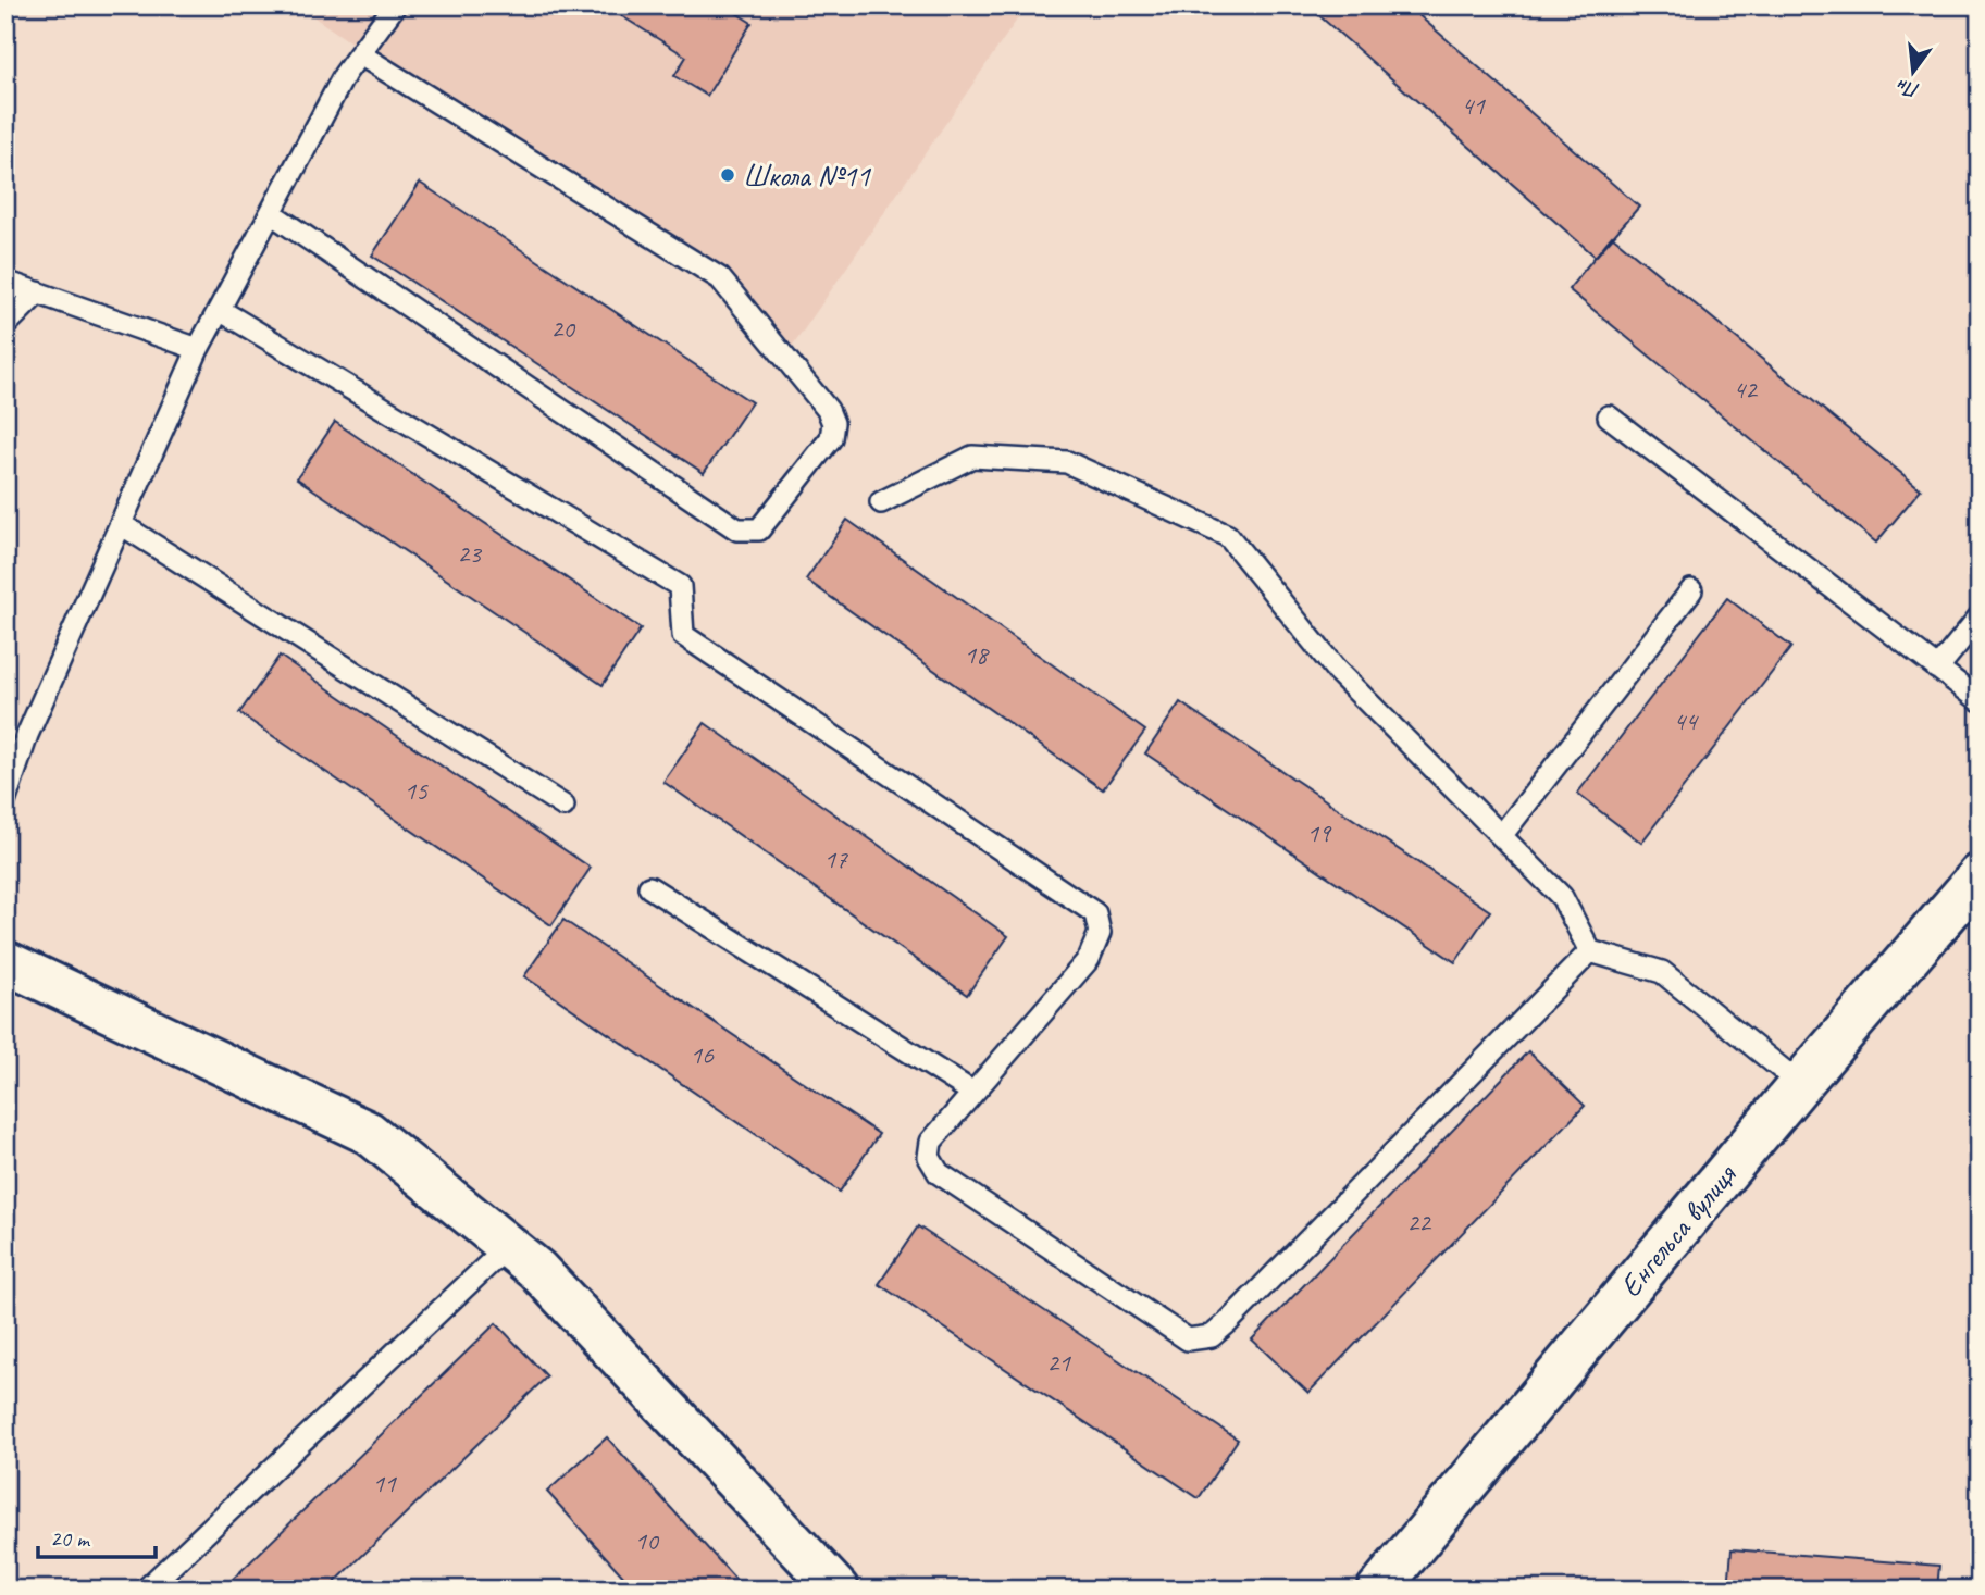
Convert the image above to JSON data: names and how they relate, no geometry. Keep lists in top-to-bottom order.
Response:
{
  "streets": {
    "street": ["Енгельса вулиця"]
  },
  "places": ["Школа №11"],
  "house_numbers": [
    "41",
    "20",
    "42",
    "23",
    "18",
    "44",
    "15",
    "19",
    "17",
    "16",
    "22",
    "21",
    "11",
    "10"
  ],
  "scale_bar": "20 m",
  "north": "bottom"
}
